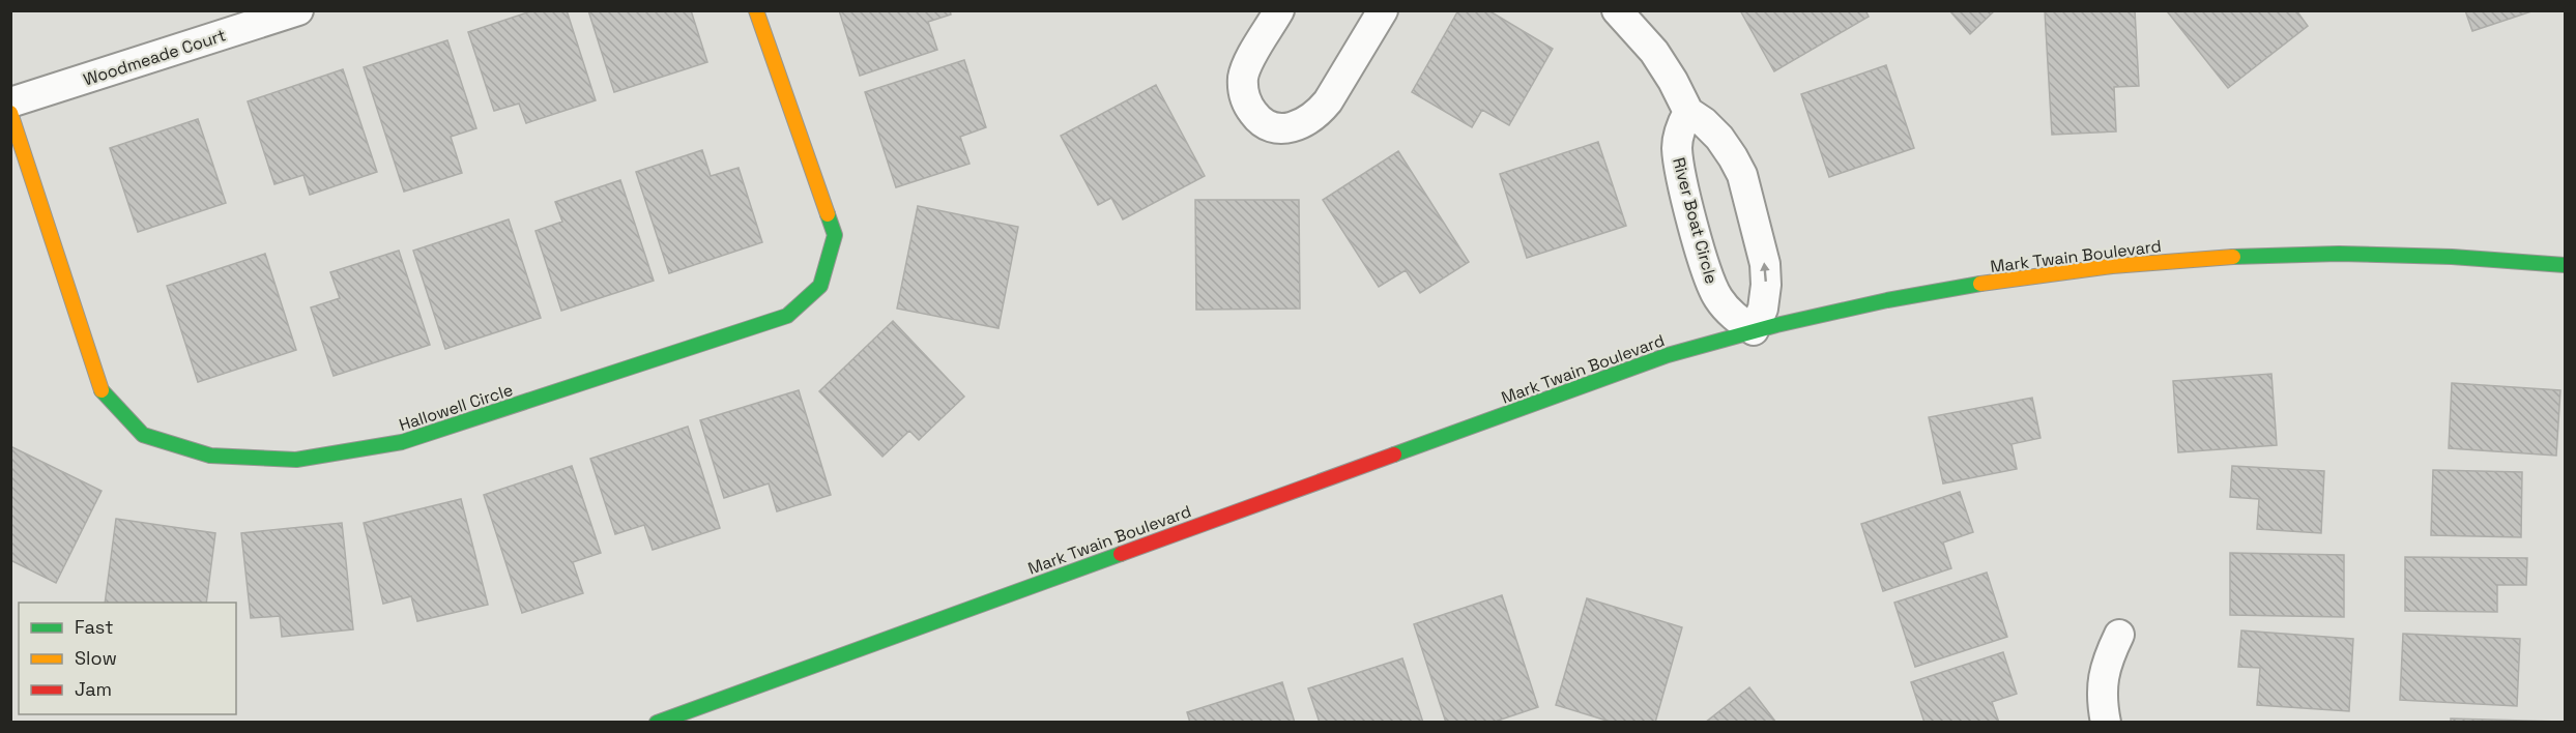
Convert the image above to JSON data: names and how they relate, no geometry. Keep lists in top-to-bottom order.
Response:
{
  "streets": {
    "street": [
      "Woodmeade Court",
      "River Boat Circle",
      "Mark Twain Boulevard",
      "Hallowell Circle"
    ]
  },
  "crossings": [
    ["River Boat Circle", "Mark Twain Boulevard"]
  ],
  "legend": ["Fast", "Slow", "Jam"]
}
